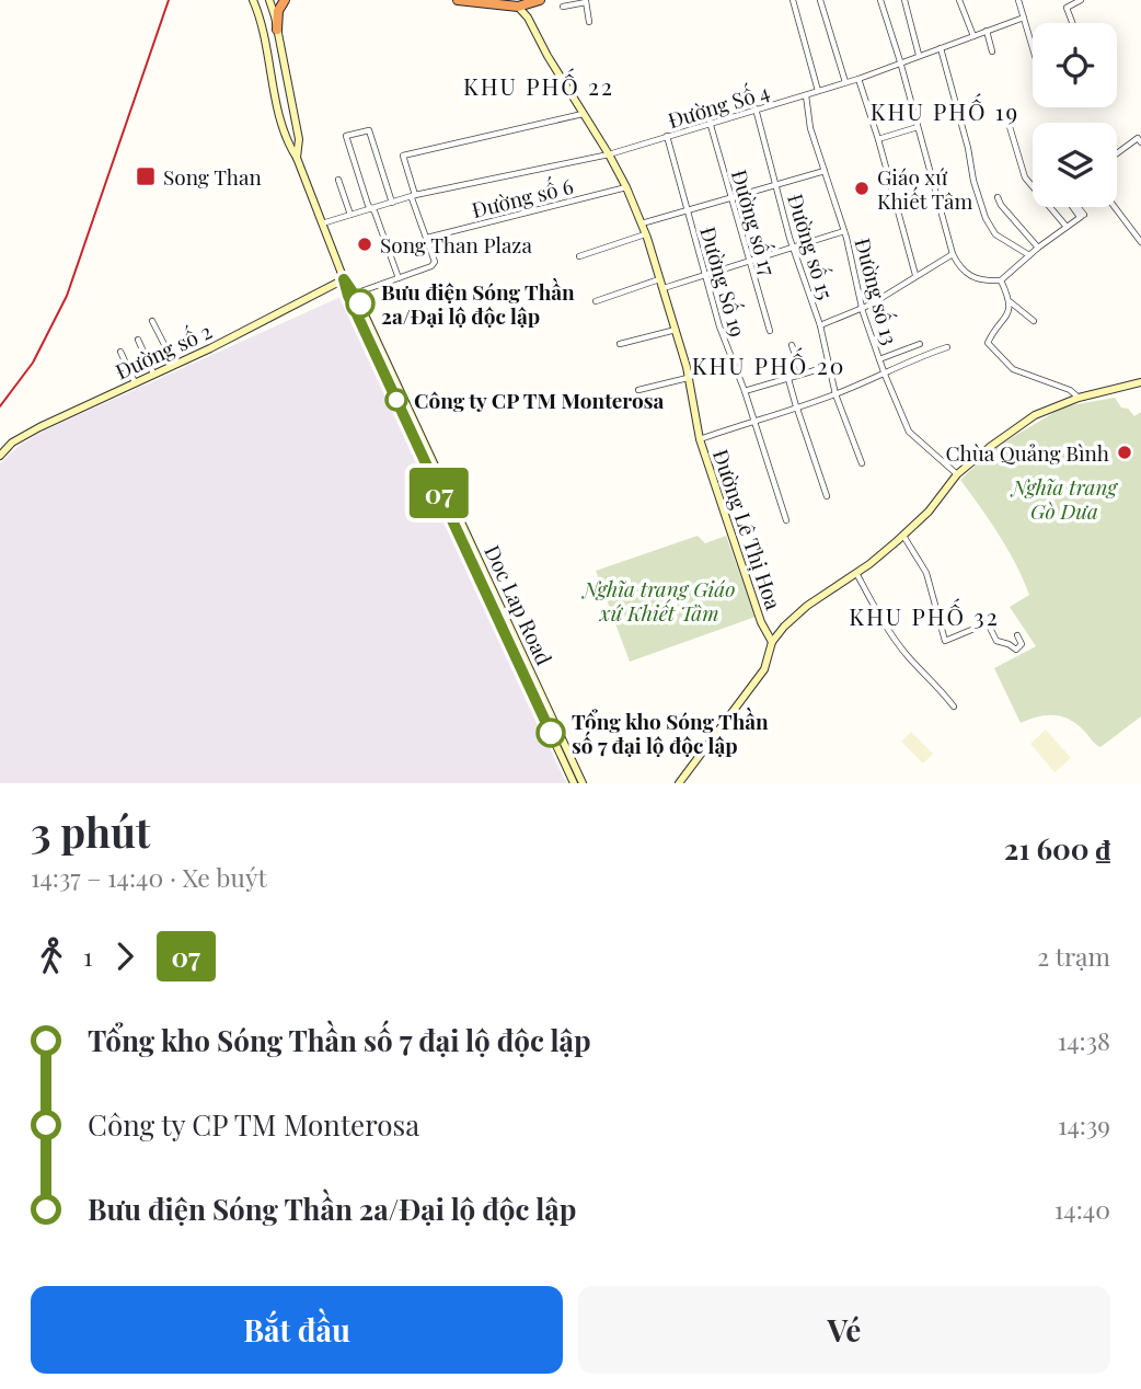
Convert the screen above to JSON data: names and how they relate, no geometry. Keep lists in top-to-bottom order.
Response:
{
  "streets": {
    "street": [
      "Đường Số 4",
      "Đường số 6",
      "Đường số 17",
      "Đường số 15",
      "Đường Số 19",
      "Đường số 13",
      "Đường số 2",
      "Đường Lê Thị Hoa",
      "Doc Lap Road"
    ]
  },
  "crossings": [
    ["Đường Số 4", "Đường số 17"],
    ["Đường Số 4", "Đường số 15"],
    ["Đường Số 4", "Đường Số 19"],
    ["Đường Số 4", "Đường số 13"],
    ["Đường Số 4", "Đường Lê Thị Hoa"],
    ["Đường số 6", "Đường Lê Thị Hoa"],
    ["Đường số 13", "Đường Lê Thị Hoa"],
    ["Đường số 2", "Doc Lap Road"]
  ],
  "districts": [
    "KHU PHỐ 22",
    "KHU PHỐ 19",
    "KHU PHỐ 20",
    "KHU PHỐ 32"
  ],
  "parks": ["Nghĩa trang Gò Dưa", "Nghĩa trang Giáo xứ Khiết Tâm"],
  "places": {
    "transit": ["Song Than"],
    "other": [
      "Giáo xứ Khiết Tâm",
      "Song Than Plaza",
      "Bưu điện Sóng Thần 2a/Đại lộ độc lập",
      "Công ty CP TM Monterosa",
      "Chùa Quảng Bình",
      "Tổng kho Sóng Thần số 7 đại lộ độc lập"
    ]
  },
  "lines": ["bus line 07"],
  "page": {
    "on_map": "07",
    "heading": ["3 phút", "14:37 – 14:40 · Xe buýt", "21 600 ₫"],
    "legs": ["1", "07", "2 trạm"],
    "list": [
      {
        "name": "Tổng kho Sóng Thần số 7 đại lộ độc lập",
        "value": "14:38"
      },
      {
        "name": "Công ty CP TM Monterosa",
        "value": "14:39"
      },
      {
        "name": "Bưu điện Sóng Thần 2a/Đại lộ độc lập",
        "value": "14:40"
      }
    ],
    "buttons": ["Bắt đầu", "Vé"]
  }
}
